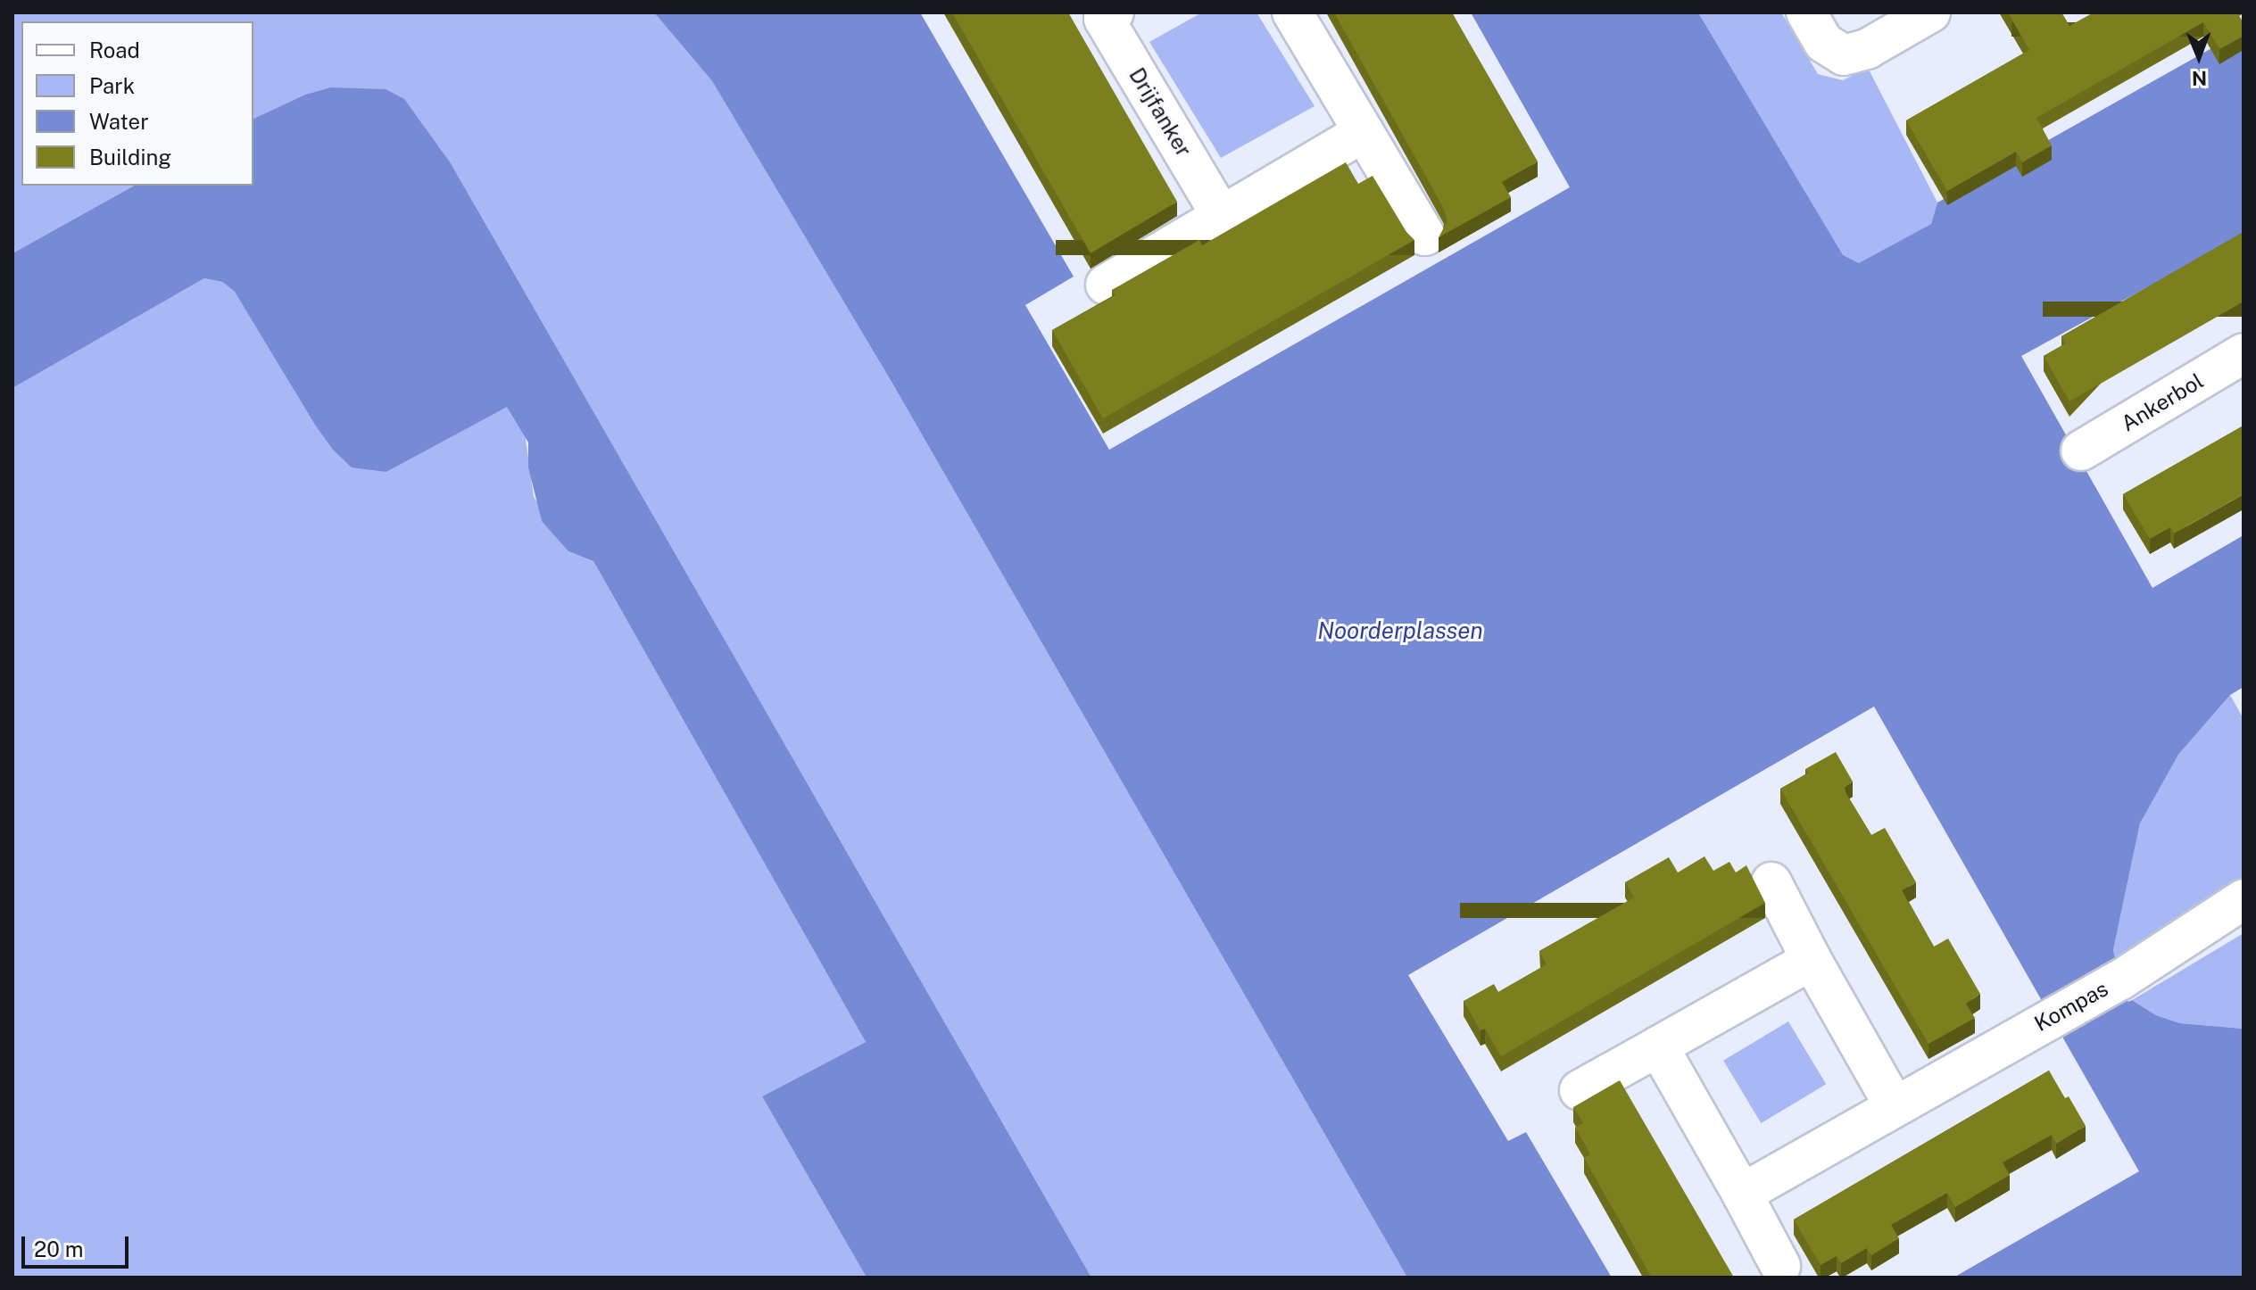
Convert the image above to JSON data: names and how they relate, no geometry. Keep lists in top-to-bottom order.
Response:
{
  "streets": {
    "street": ["Drijfanker", "Ankerbol", "Kompas"]
  },
  "water": ["Noorderplassen"],
  "legend": [
    "Road",
    "Park",
    "Water",
    "Building"
  ],
  "scale_bar": "20 m",
  "north": "bottom"
}
